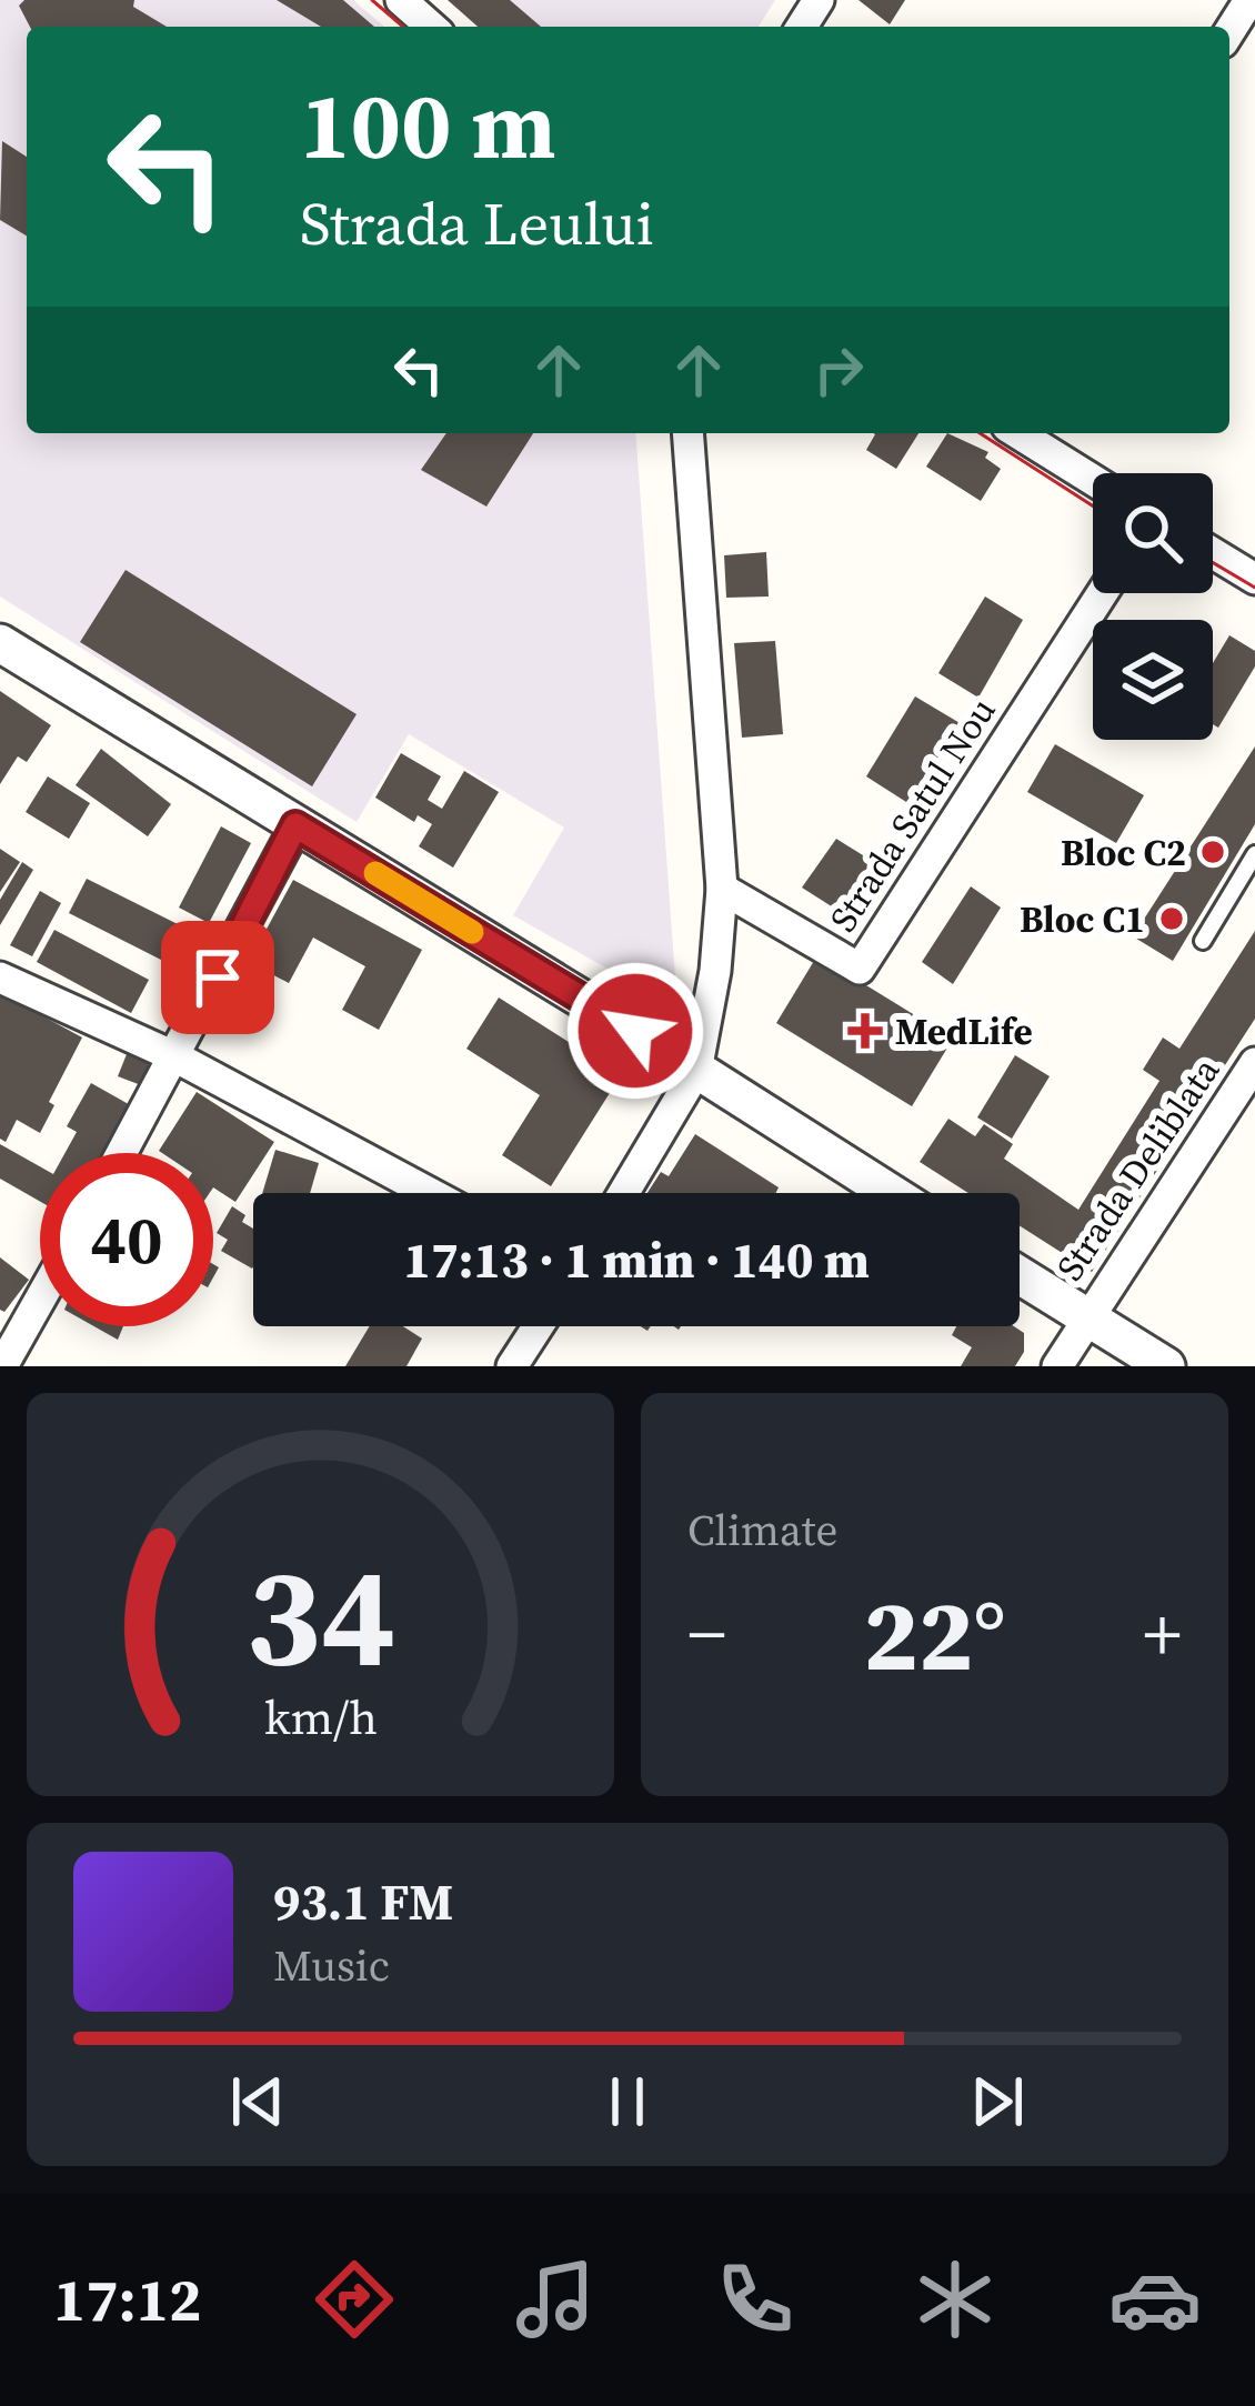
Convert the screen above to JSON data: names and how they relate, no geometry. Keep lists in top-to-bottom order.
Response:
{
  "streets": {
    "street": ["Strada Satul Nou", "Strada Deliblata"]
  },
  "places": {
    "other": ["Bloc C2", "Bloc C1"],
    "health": ["MedLife"]
  },
  "page": {
    "turn": ["100 m", "Strada Leului"],
    "limit": "40",
    "trip": "17:13 · 1 min · 140 m",
    "tile": "Climate",
    "heat": ["−", "22°", "+"],
    "song": ["93.1 FM", "Music"],
    "tabs": "17:12",
    "gauge": ["34", "km/h"]
  }
}
